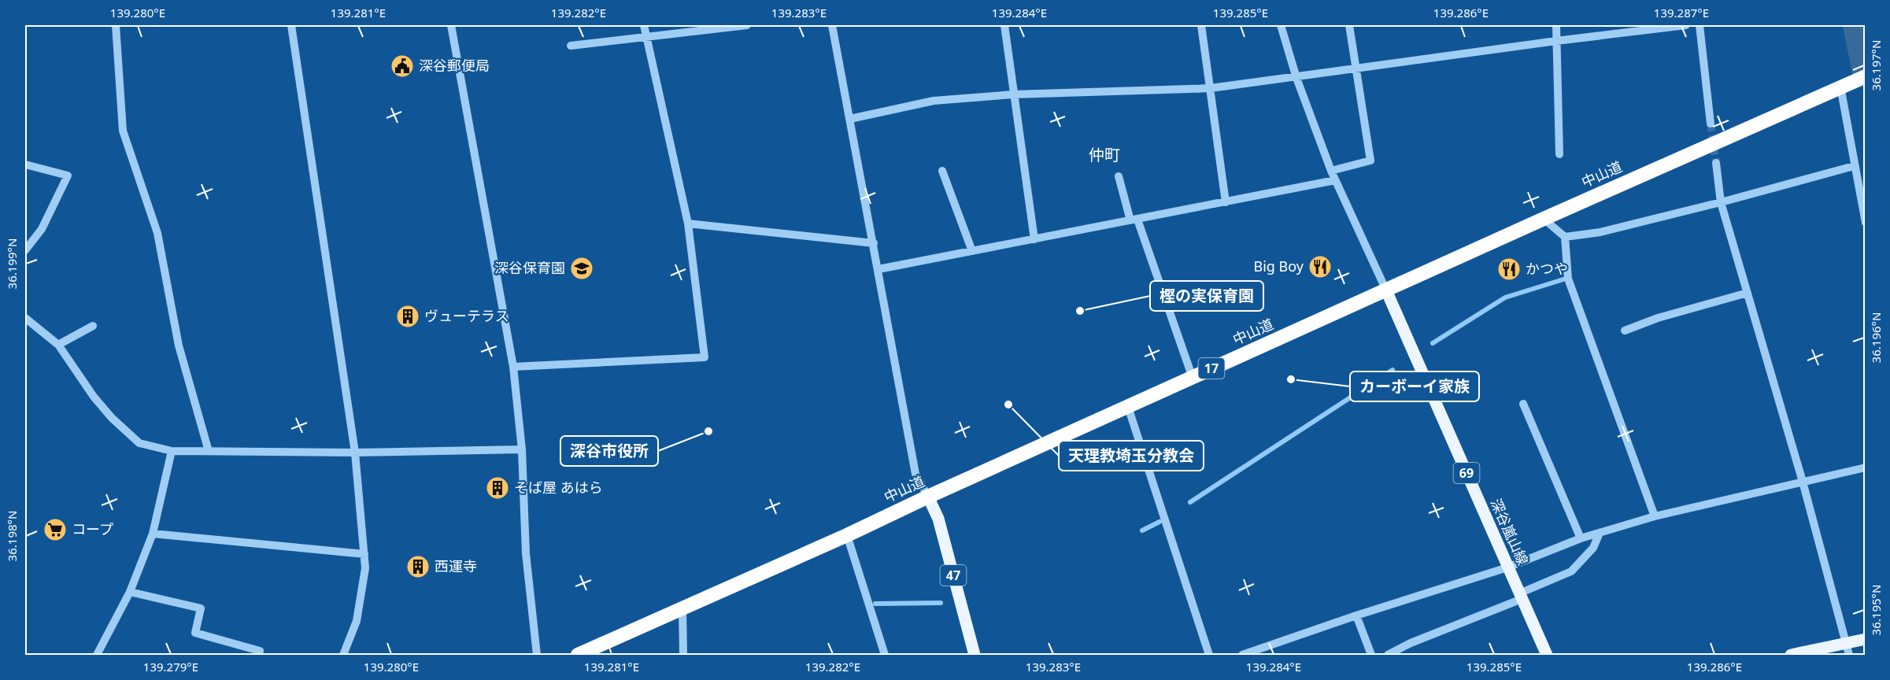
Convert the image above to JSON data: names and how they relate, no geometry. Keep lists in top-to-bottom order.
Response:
{
  "streets": {
    "highway": ["中山道", "17"],
    "main road": ["69", "深谷嵐山線", "47"]
  },
  "crossings": [
    ["中山道", "深谷嵐山線"],
    ["中山道", "47"]
  ],
  "districts": ["仲町"],
  "places": {
    "public building": ["深谷郵便局"],
    "restaurant": ["Big Boy", "かつや"],
    "school or university": ["深谷保育園"],
    "other": [
      "樫の実保育園",
      "カーボーイ家族",
      "天理教埼玉分教会",
      "深谷市役所"
    ],
    "building": ["ヴューテラス", "そば屋 あはら", "西運寺"],
    "supermarket": ["コープ"]
  },
  "coordinates": [
    "139.280°E",
    "139.281°E",
    "139.282°E",
    "139.283°E",
    "139.284°E",
    "139.285°E",
    "139.286°E",
    "139.287°E",
    "36.197°N",
    "36.199°N",
    "36.196°N",
    "36.198°N",
    "36.195°N",
    "139.279°E"
  ]
}
